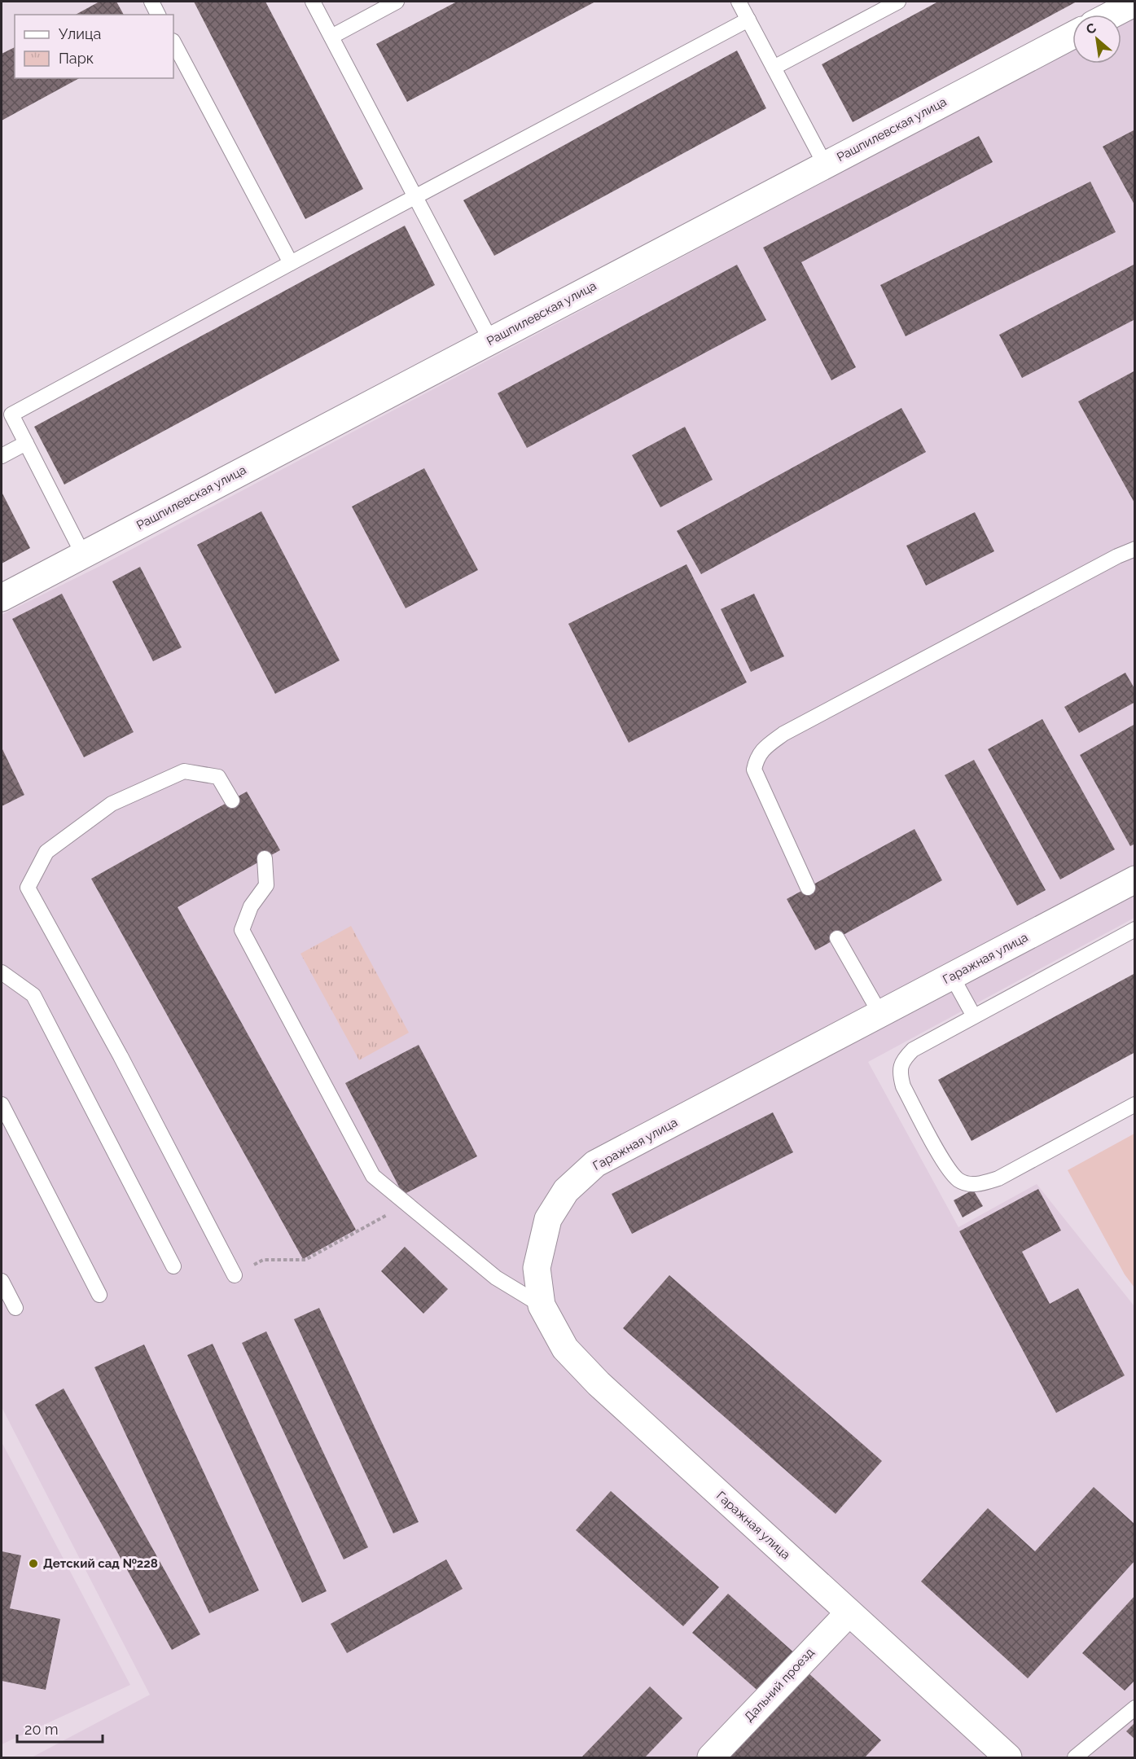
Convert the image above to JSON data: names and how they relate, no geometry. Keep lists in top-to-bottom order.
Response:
{
  "streets": {
    "street": ["Рашпилевская улица", "Гаражная улица", "Дальний проезд"]
  },
  "crossings": [
    ["Гаражная улица", "Дальний проезд"]
  ],
  "places": ["Детский сад №228"],
  "legend": ["Улица", "Парк"],
  "scale_bar": "20 m",
  "north": "top left"
}
